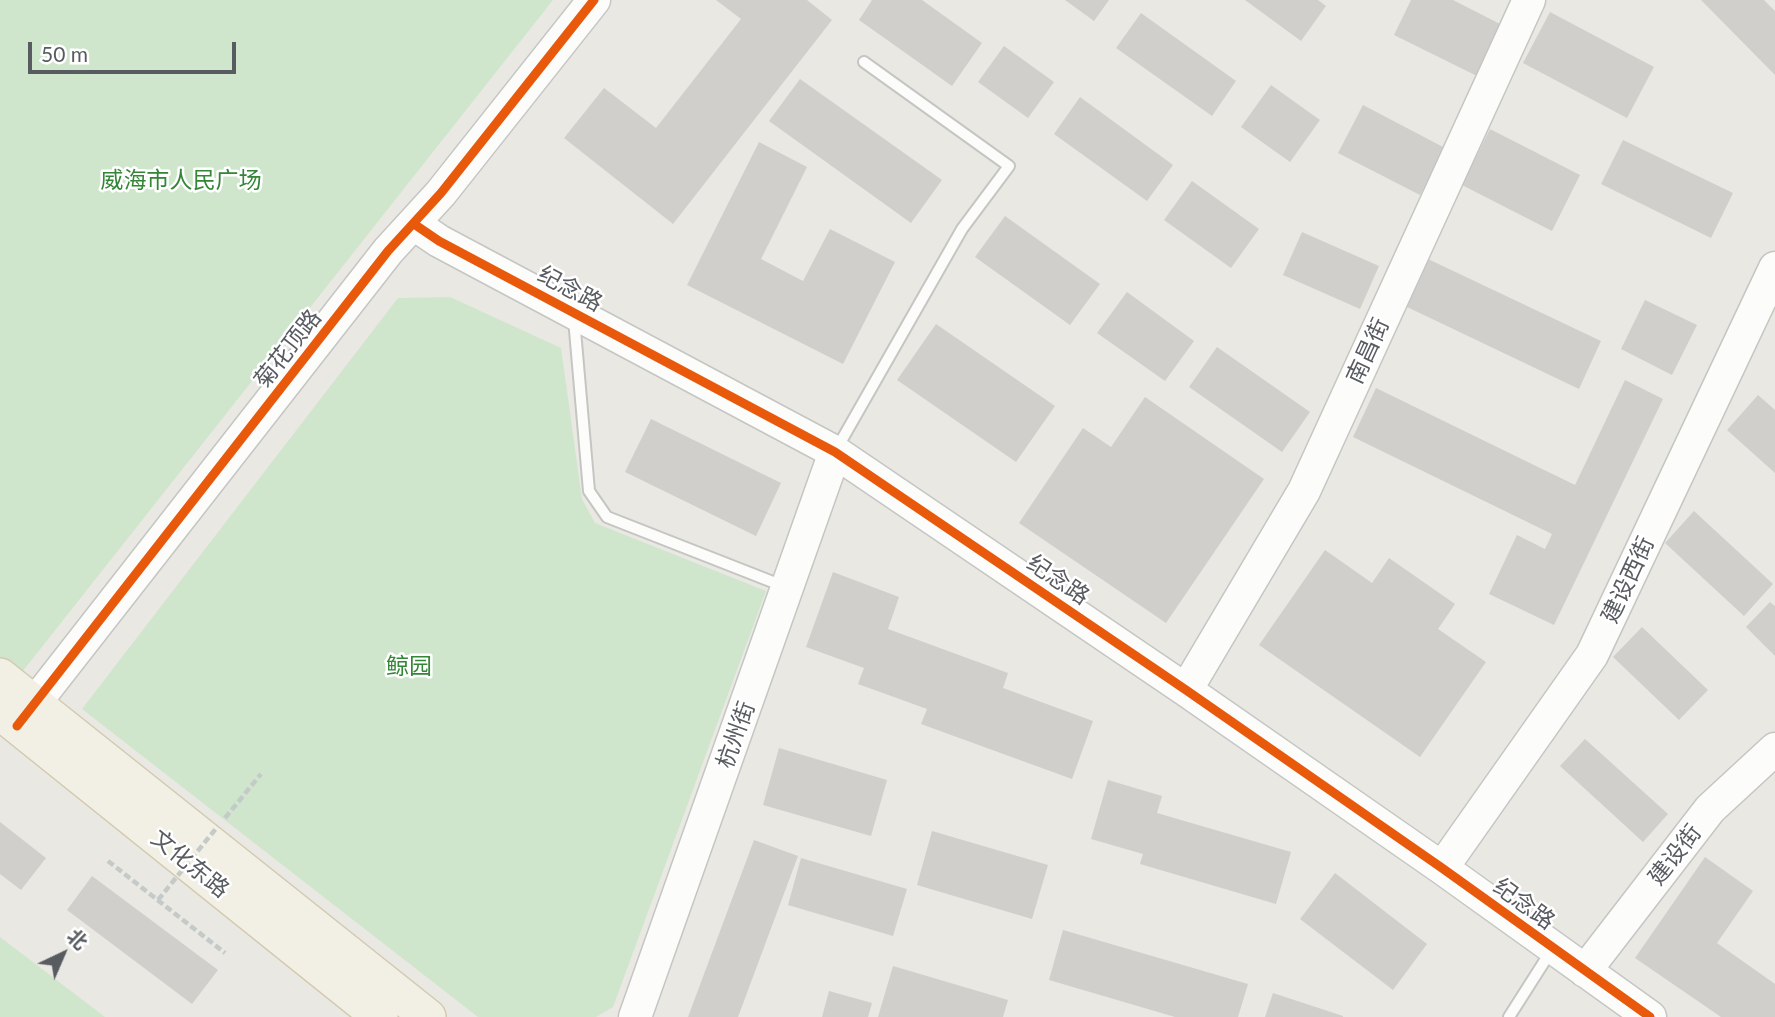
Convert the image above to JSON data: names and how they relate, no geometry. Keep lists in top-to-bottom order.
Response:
{
  "streets": {
    "main road": ["文化东路"],
    "street": [
      "纪念路",
      "菊花顶路",
      "南昌街",
      "建设西街",
      "杭州街",
      "建设街"
    ]
  },
  "crossings": [
    ["纪念路", "菊花顶路"],
    ["纪念路", "南昌街"],
    ["纪念路", "建设西街"],
    ["纪念路", "杭州街"],
    ["纪念路", "建设街"],
    ["菊花顶路", "文化东路"]
  ],
  "parks": ["威海市人民广场", "鲸园"],
  "scale_bar": "50 m",
  "north": "top right"
}
